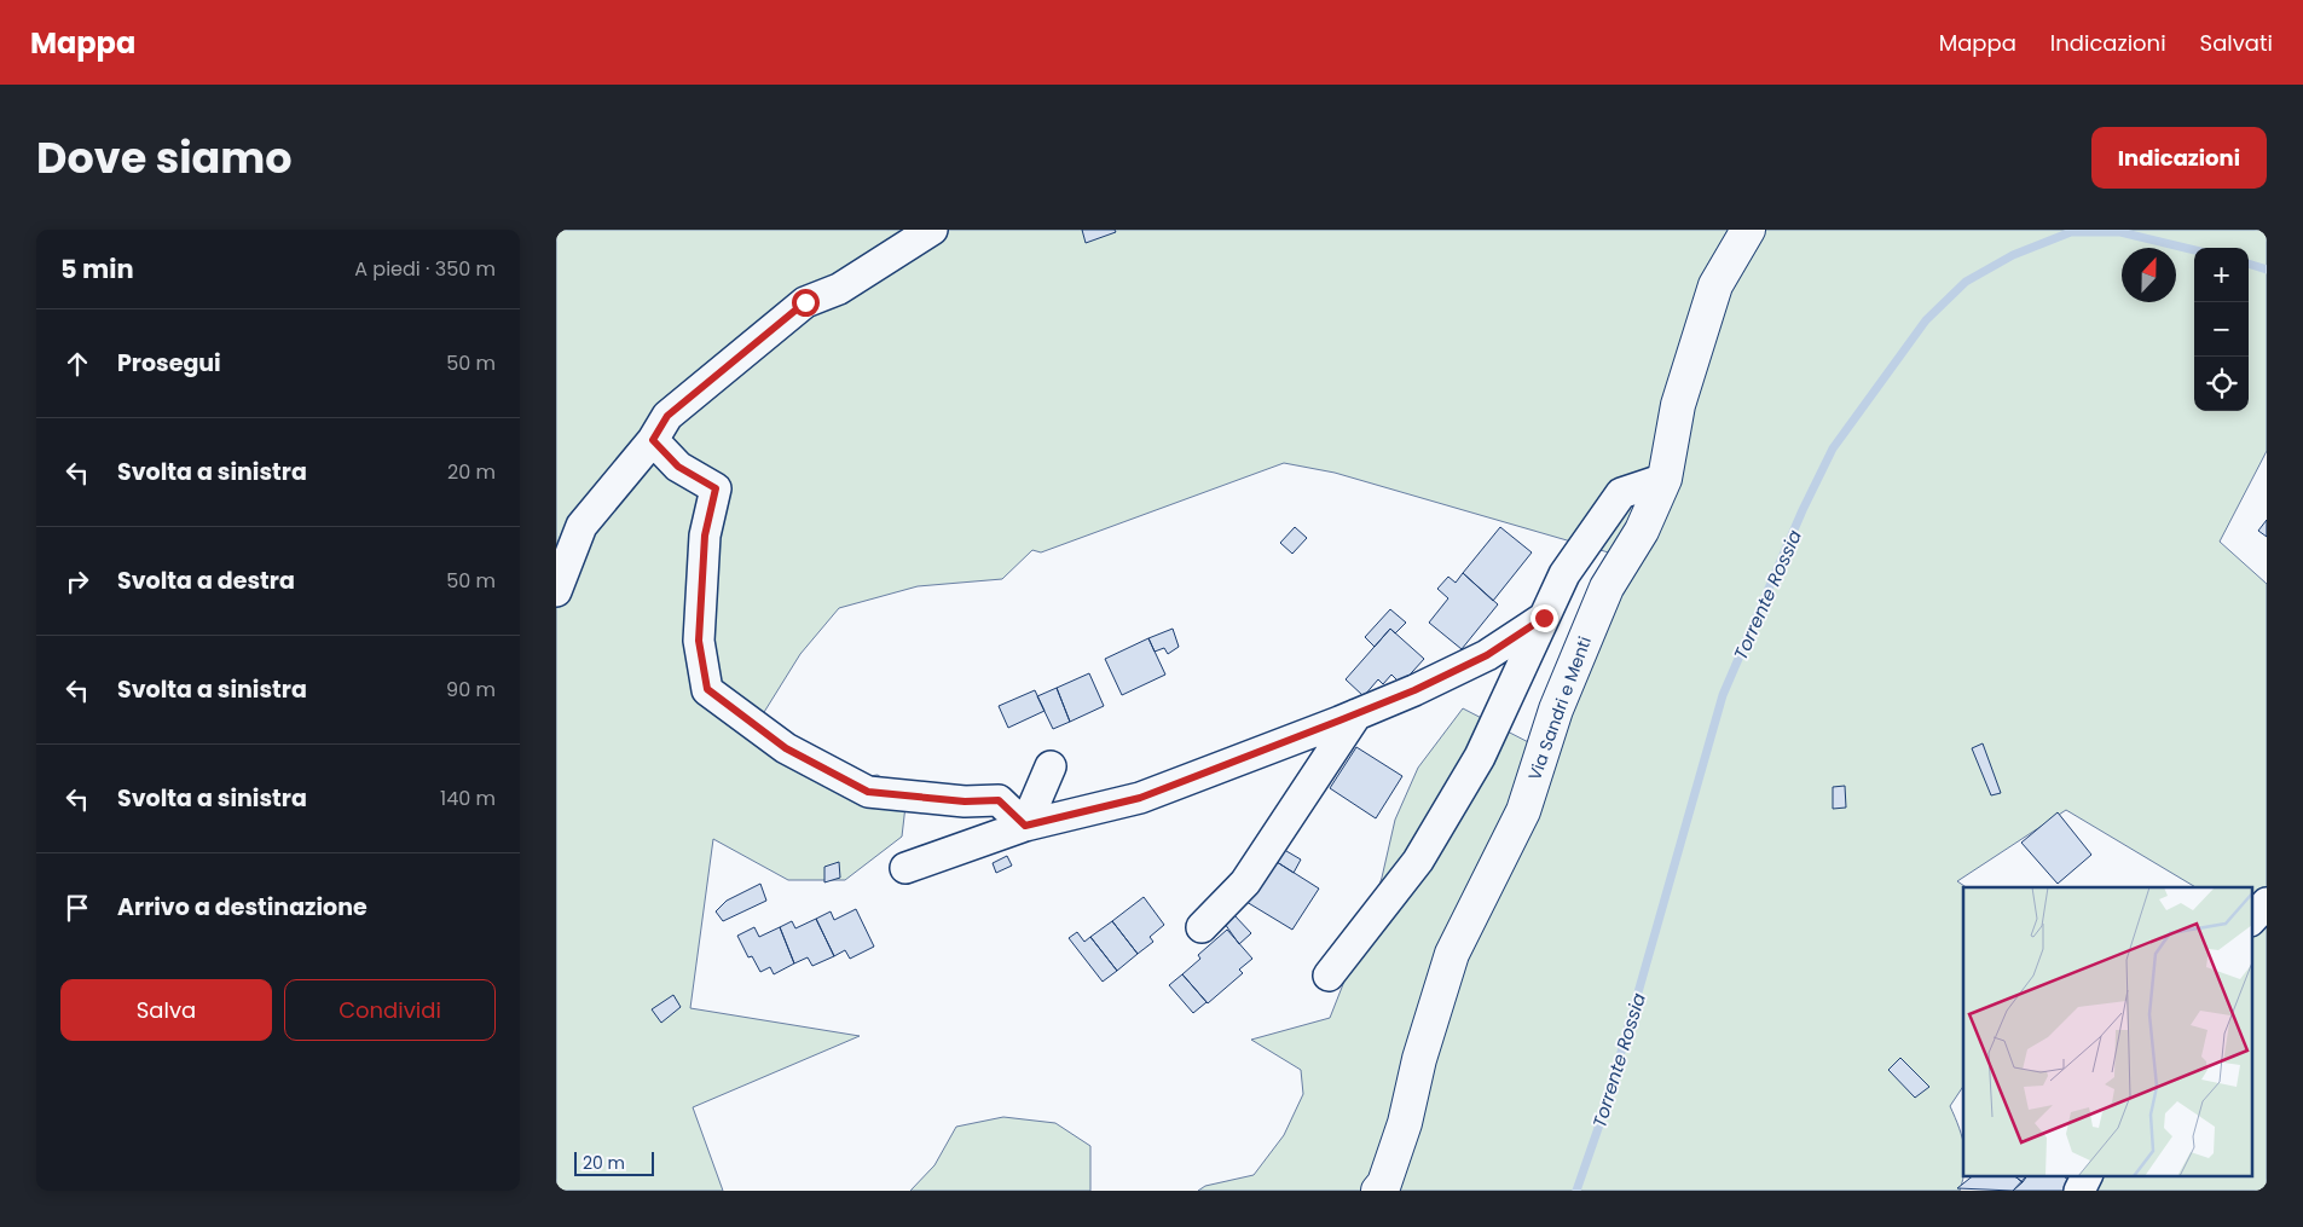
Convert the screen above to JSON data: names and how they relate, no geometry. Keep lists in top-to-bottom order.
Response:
{
  "streets": {
    "main road": ["Via Sandri e Menti"]
  },
  "water": ["Torrente Rossia"],
  "scale_bar": "20 m",
  "north": "top",
  "page": {
    "header": "Mappa",
    "nav": ["Mappa", "Indicazioni", "Salvati"],
    "title": "Dove siamo",
    "buttons": [
      "Indicazioni",
      ["Salva", "Condividi"]
    ],
    "heading": ["5 min", "A piedi · 350 m"],
    "map_buttons": ["+", "−"],
    "list": [
      ["Prosegui", "50 m"],
      ["Svolta a sinistra", "20 m"],
      ["Svolta a destra", "50 m"],
      ["Svolta a sinistra", "90 m"],
      ["Svolta a sinistra", "140 m"],
      "Arrivo a destinazione"
    ],
    "scale": "20 m"
  }
}
